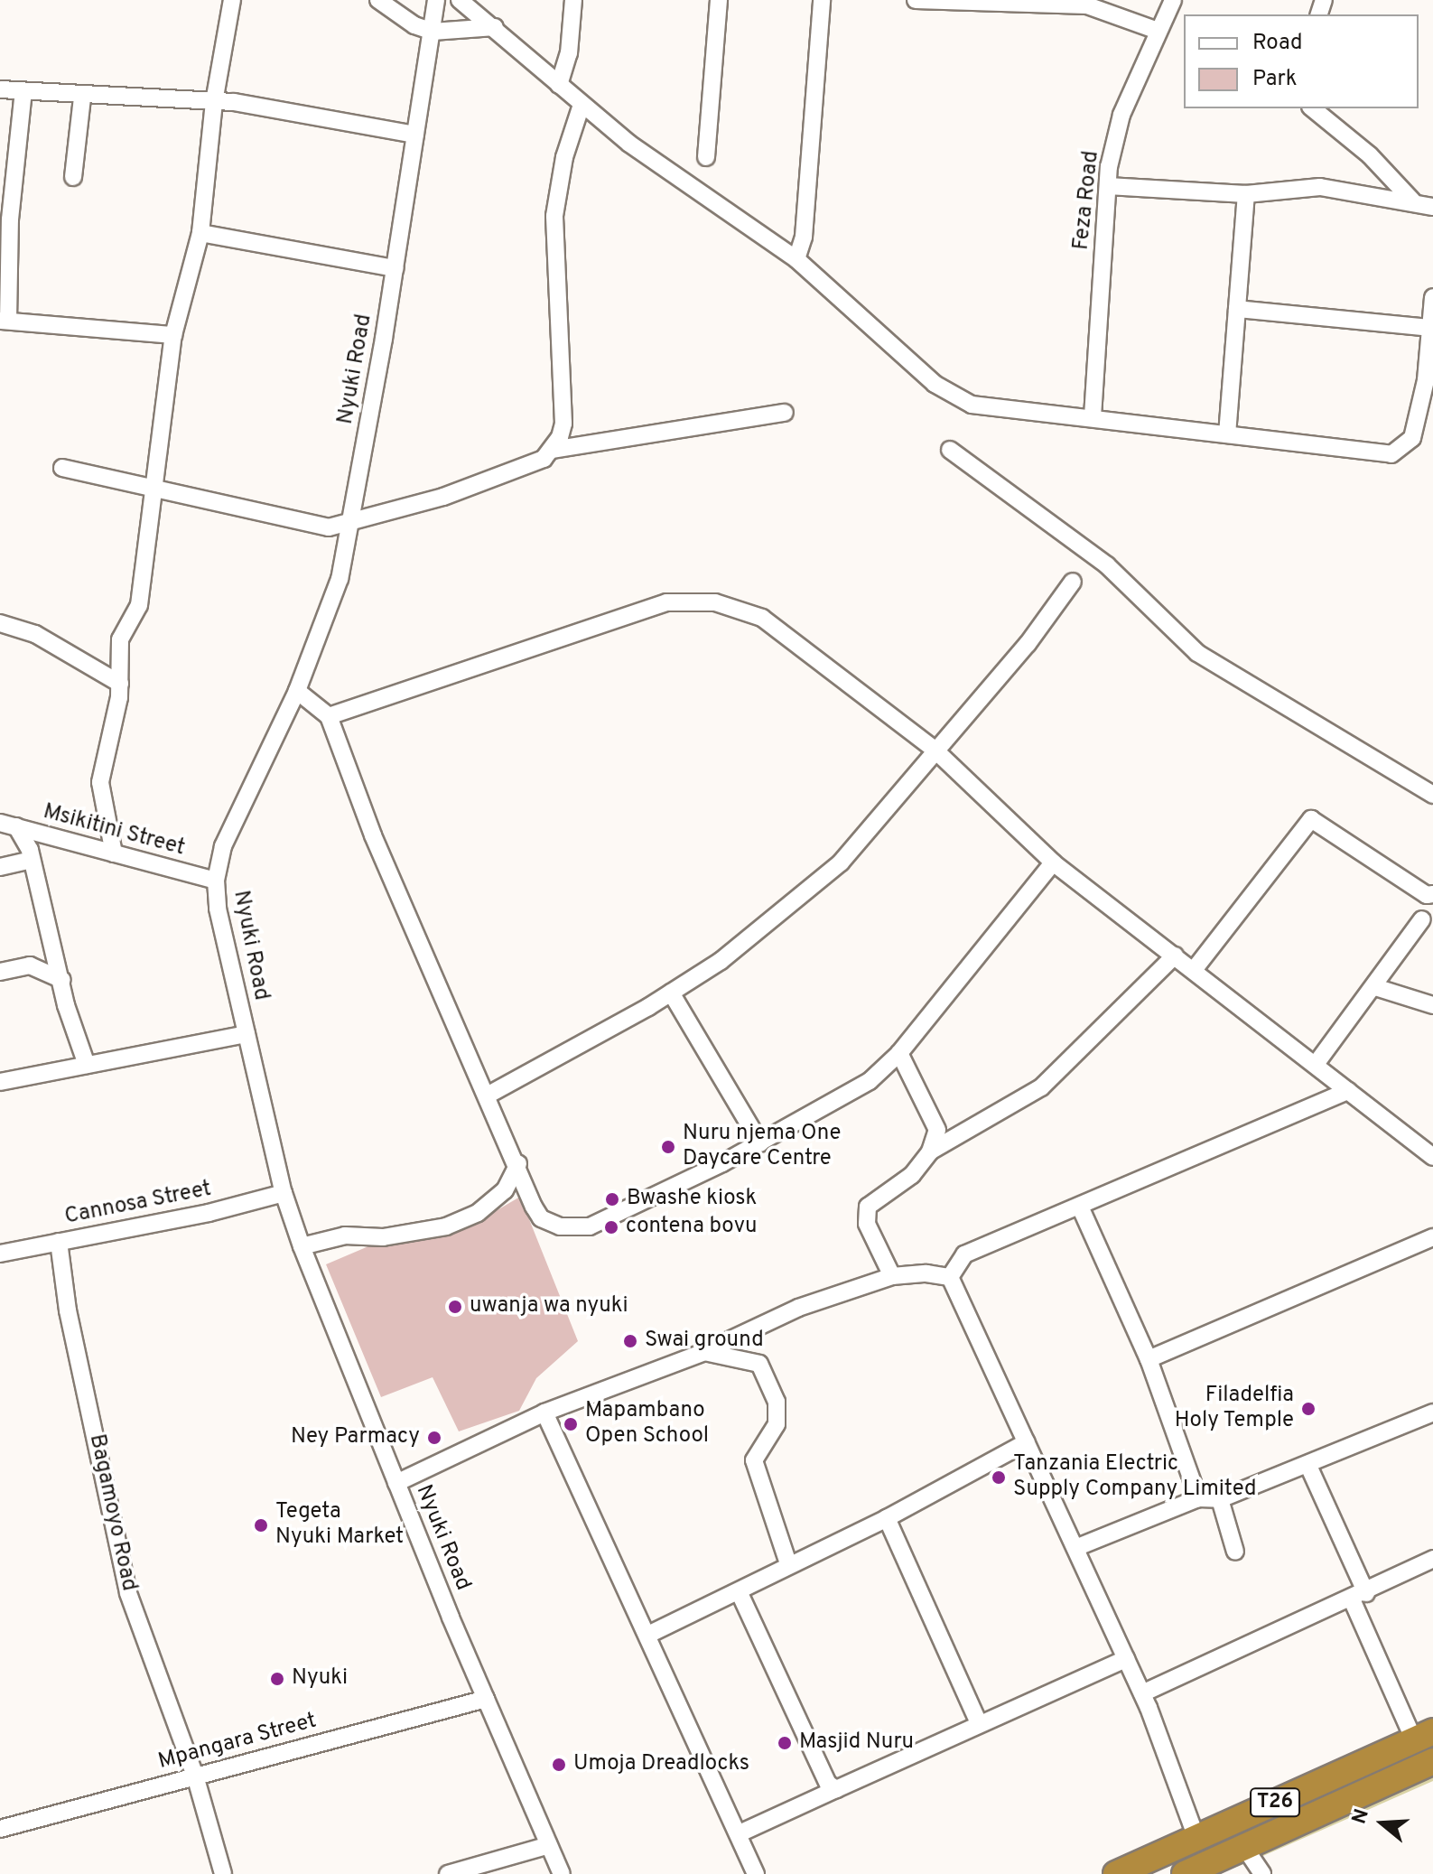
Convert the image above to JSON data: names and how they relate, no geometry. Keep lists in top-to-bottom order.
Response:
{
  "streets": {
    "highway": ["T26"],
    "street": [
      "Feza Road",
      "Nyuki Road",
      "Msikitini Street",
      "Cannosa Street",
      "Bagamoyo Road",
      "Mpangara Street"
    ]
  },
  "crossings": [
    ["Nyuki Road", "Msikitini Street"],
    ["Nyuki Road", "Cannosa Street"],
    ["Nyuki Road", "Mpangara Street"],
    ["Cannosa Street", "Bagamoyo Road"],
    ["Bagamoyo Road", "Mpangara Street"]
  ],
  "places": [
    "Nuru njema One Daycare Centre",
    "Bwashe kiosk",
    "contena bovu",
    "uwanja wa nyuki",
    "Swai ground",
    "Filadelfia Holy Temple",
    "Mapambano Open School",
    "Ney Parmacy",
    "Tanzania Electric Supply Company Limited",
    "Tegeta Nyuki Market",
    "Nyuki",
    "Masjid Nuru",
    "Umoja Dreadlocks"
  ],
  "legend": ["Road", "Park"],
  "north": "left"
}
